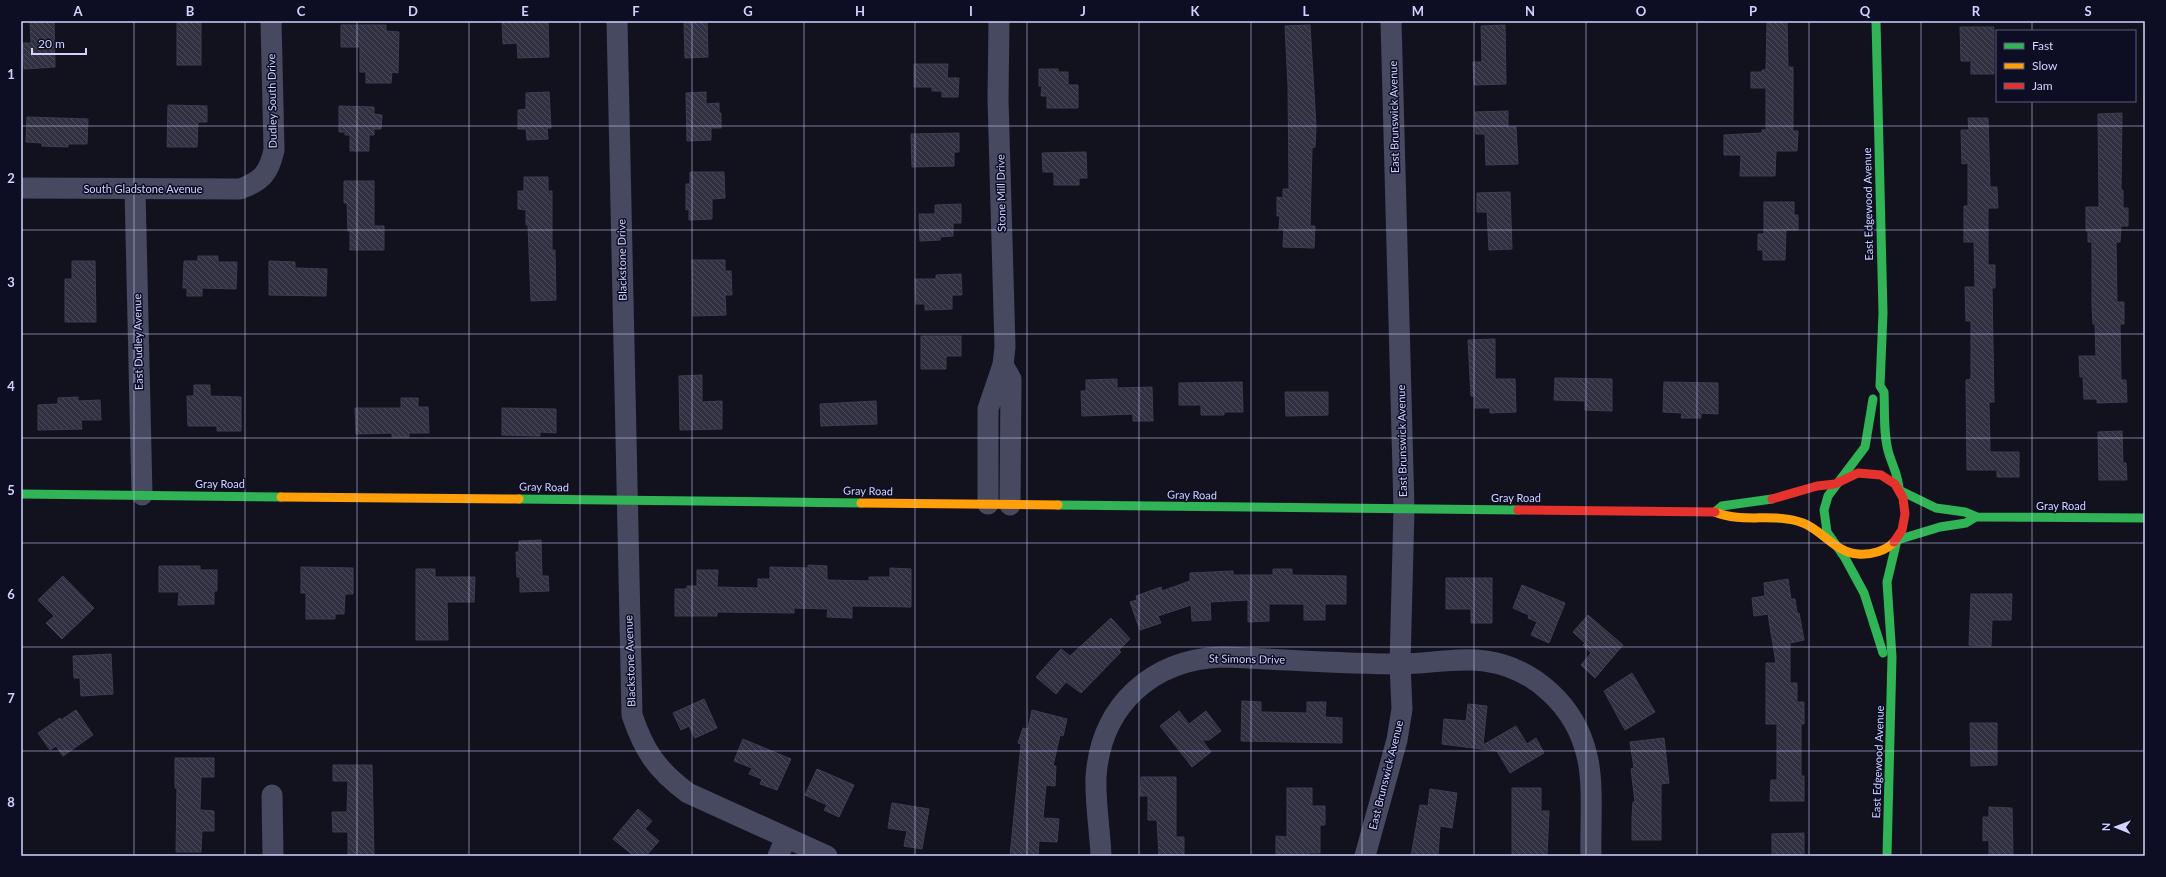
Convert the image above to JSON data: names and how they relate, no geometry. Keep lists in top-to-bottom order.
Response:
{
  "streets": {
    "street": [
      "Dudley South Drive",
      "East Brunswick Avenue",
      "South Gladstone Avenue",
      "Stone Mill Drive",
      "East Edgewood Avenue",
      "Blackstone Drive",
      "East Dudley Avenue",
      "Gray Road",
      "St Simons Drive",
      "Blackstone Avenue"
    ]
  },
  "crossings": [
    ["Dudley South Drive", "South Gladstone Avenue"],
    ["East Brunswick Avenue", "Gray Road"],
    ["East Brunswick Avenue", "St Simons Drive"],
    ["South Gladstone Avenue", "East Dudley Avenue"],
    ["Stone Mill Drive", "Gray Road"],
    ["East Edgewood Avenue", "Gray Road"],
    ["Blackstone Drive", "Gray Road"],
    ["Blackstone Drive", "Blackstone Avenue"],
    ["East Dudley Avenue", "Gray Road"],
    ["Gray Road", "Blackstone Avenue"]
  ],
  "legend": ["Fast", "Slow", "Jam"],
  "scale_bar": "20 m",
  "north": "left",
  "grid": {
    "columns": [
      "A",
      "B",
      "C",
      "D",
      "E",
      "F",
      "G",
      "H",
      "I",
      "J",
      "K",
      "L",
      "M",
      "N",
      "O",
      "P",
      "Q",
      "R",
      "S"
    ],
    "rows": [
      "1",
      "2",
      "3",
      "4",
      "5",
      "6",
      "7",
      "8"
    ]
  }
}
